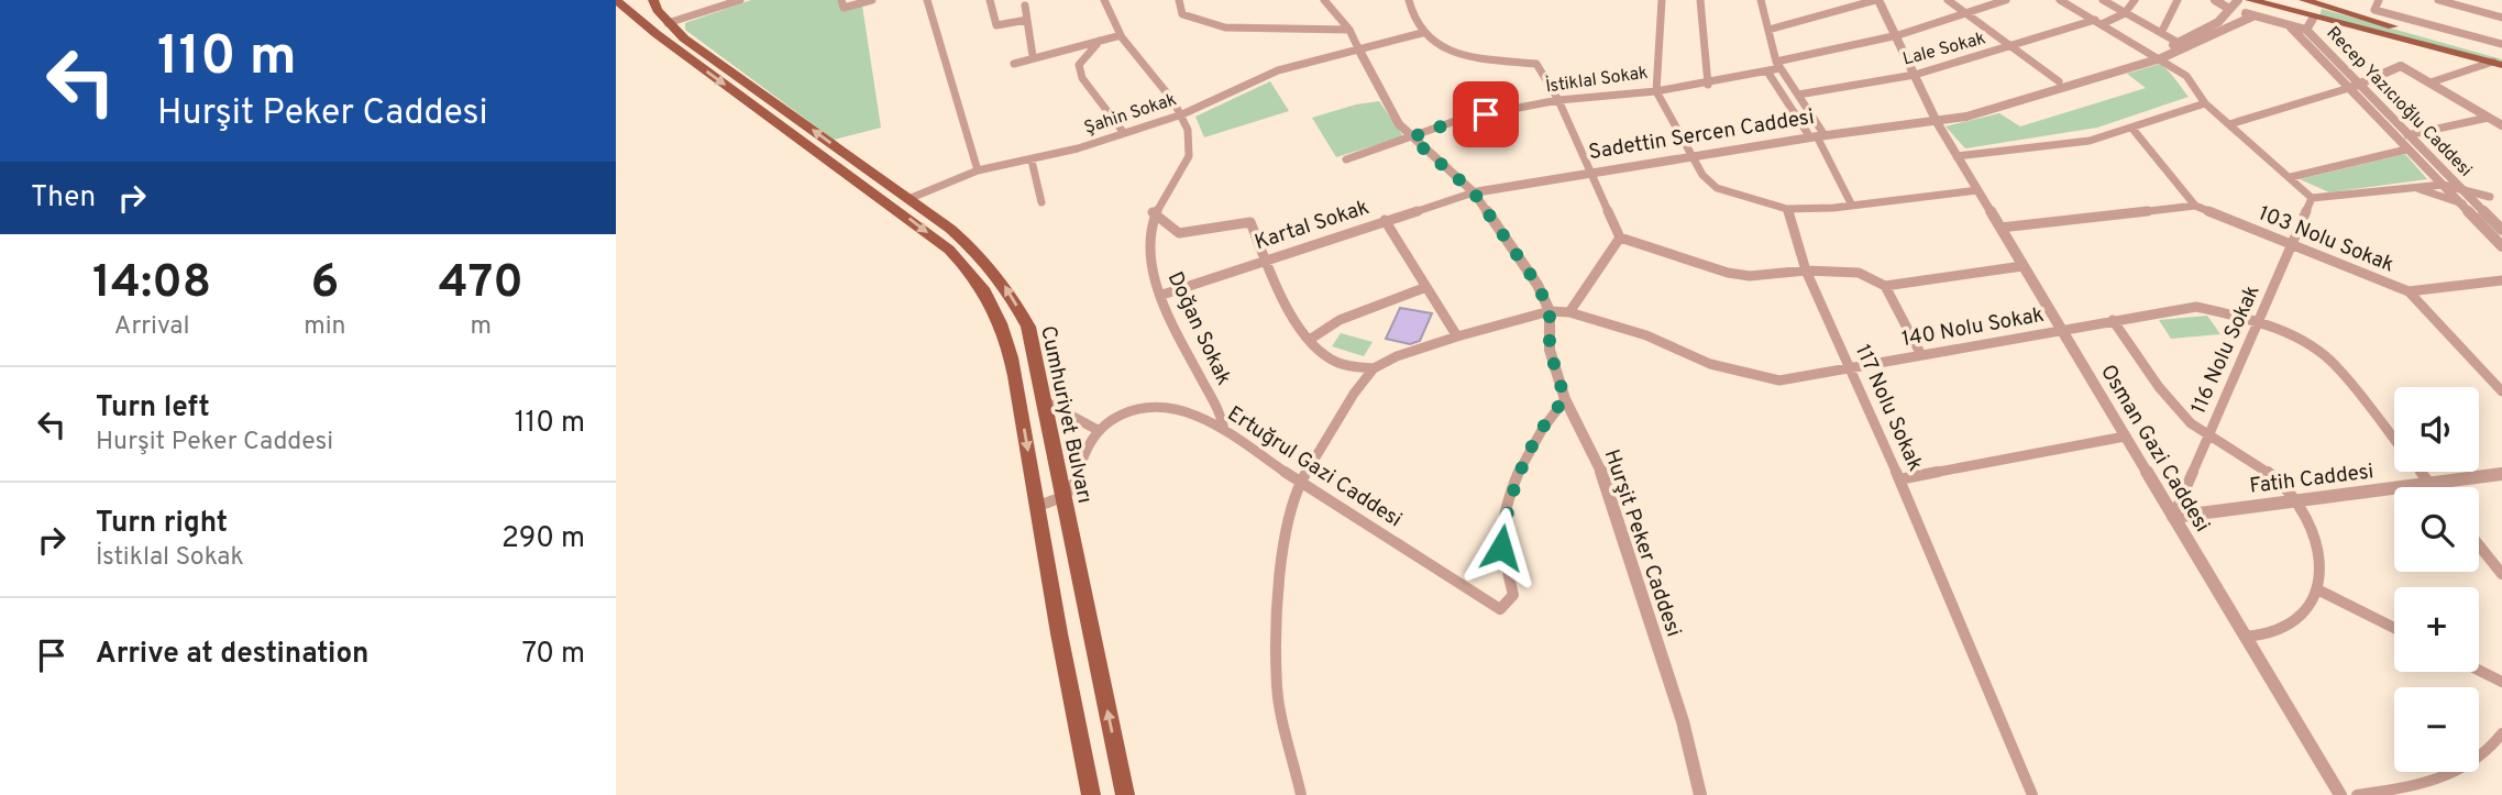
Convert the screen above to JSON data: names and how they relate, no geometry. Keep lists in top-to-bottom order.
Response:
{
  "streets": {
    "main road": ["Cumhuriyet Bulvarı"],
    "street": [
      "Lale Sokak",
      "İstiklal Sokak",
      "Recep Yazıcıoğlu Caddesi",
      "Şahin Sokak",
      "Sadettin Sercen Caddesi",
      "Kartal Sokak",
      "103 Nolu Sokak",
      "140 Nolu Sokak",
      "Doğan Sokak",
      "116 Nolu Sokak",
      "117 Nolu Sokak",
      "Osman Gazi Caddesi",
      "Ertuğrul Gazi Caddesi",
      "Fatih Caddesi",
      "Hurşit Peker Caddesi"
    ]
  },
  "crossings": [
    ["Lale Sokak", "Osman Gazi Caddesi"],
    ["İstiklal Sokak", "Hurşit Peker Caddesi"],
    ["Şahin Sokak", "Doğan Sokak"],
    ["Şahin Sokak", "Cumhuriyet Bulvarı"],
    ["Şahin Sokak", "Hurşit Peker Caddesi"],
    ["Sadettin Sercen Caddesi", "Kartal Sokak"],
    ["Sadettin Sercen Caddesi", "Osman Gazi Caddesi"],
    ["Sadettin Sercen Caddesi", "Hurşit Peker Caddesi"],
    ["Kartal Sokak", "Doğan Sokak"],
    ["Kartal Sokak", "Hurşit Peker Caddesi"],
    ["103 Nolu Sokak", "116 Nolu Sokak"],
    ["140 Nolu Sokak", "116 Nolu Sokak"],
    ["140 Nolu Sokak", "117 Nolu Sokak"],
    ["140 Nolu Sokak", "Osman Gazi Caddesi"],
    ["140 Nolu Sokak", "Fatih Caddesi"],
    ["140 Nolu Sokak", "Hurşit Peker Caddesi"],
    ["Doğan Sokak", "Ertuğrul Gazi Caddesi"],
    ["116 Nolu Sokak", "Osman Gazi Caddesi"],
    ["116 Nolu Sokak", "Fatih Caddesi"],
    ["Osman Gazi Caddesi", "Fatih Caddesi"],
    ["Ertuğrul Gazi Caddesi", "Hurşit Peker Caddesi"]
  ],
  "page": {
    "turn": ["110 m", "Hurşit Peker Caddesi"],
    "then": "Then",
    "eta": [
      "14:08",
      "Arrival",
      "6",
      "min",
      "470",
      "m"
    ],
    "list": [
      {
        "name": "Turn left",
        "note": "Hurşit Peker Caddesi",
        "value": "110 m"
      },
      {
        "name": "Turn right",
        "note": "İstiklal Sokak",
        "value": "290 m"
      },
      {
        "name": "Arrive at destination",
        "value": "70 m"
      }
    ],
    "map_buttons": ["+", "−"]
  }
}
